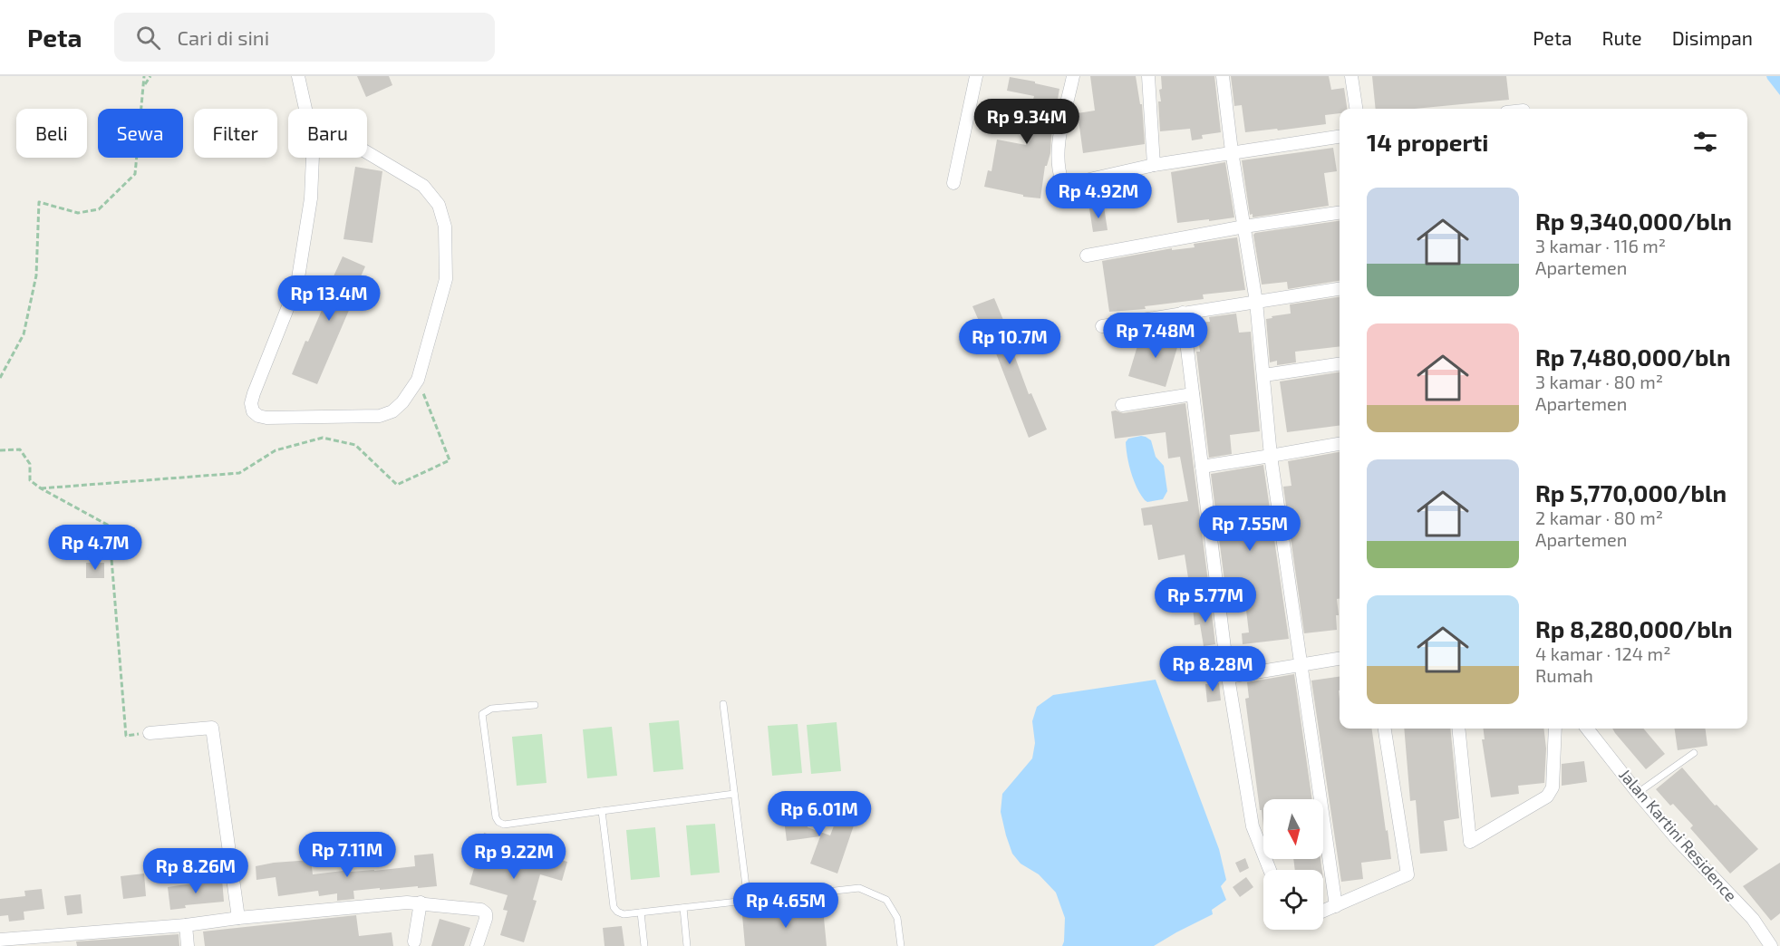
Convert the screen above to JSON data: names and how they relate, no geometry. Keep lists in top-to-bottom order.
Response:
{
  "streets": {
    "street": ["Jalan Kartini Residence"]
  },
  "north": "bottom",
  "page": {
    "header": "Peta",
    "search": "Cari di sini",
    "nav": ["Peta", "Rute", "Disimpan"],
    "price": [
      "Rp 9.34M",
      "Rp 4.92M",
      "Rp 13.4M",
      "Rp 7.48M",
      "Rp 10.7M",
      "Rp 7.55M",
      "Rp 4.7M",
      "Rp 5.77M",
      "Rp 8.28M",
      "Rp 6.01M",
      "Rp 7.11M",
      "Rp 9.22M",
      "Rp 8.26M",
      "Rp 4.65M"
    ],
    "chip": [
      "Beli",
      "Sewa",
      "Filter",
      "Baru"
    ],
    "heading": "14 properti",
    "list": [
      {
        "name": "Rp 9,340,000/bln",
        "note": "3 kamar · 116 m² · Apartemen"
      },
      {
        "name": "Rp 7,480,000/bln",
        "note": "3 kamar · 80 m² · Apartemen"
      },
      {
        "name": "Rp 5,770,000/bln",
        "note": "2 kamar · 80 m² · Apartemen"
      },
      {
        "name": "Rp 8,280,000/bln",
        "note": "4 kamar · 124 m² · Rumah"
      }
    ]
  }
}
